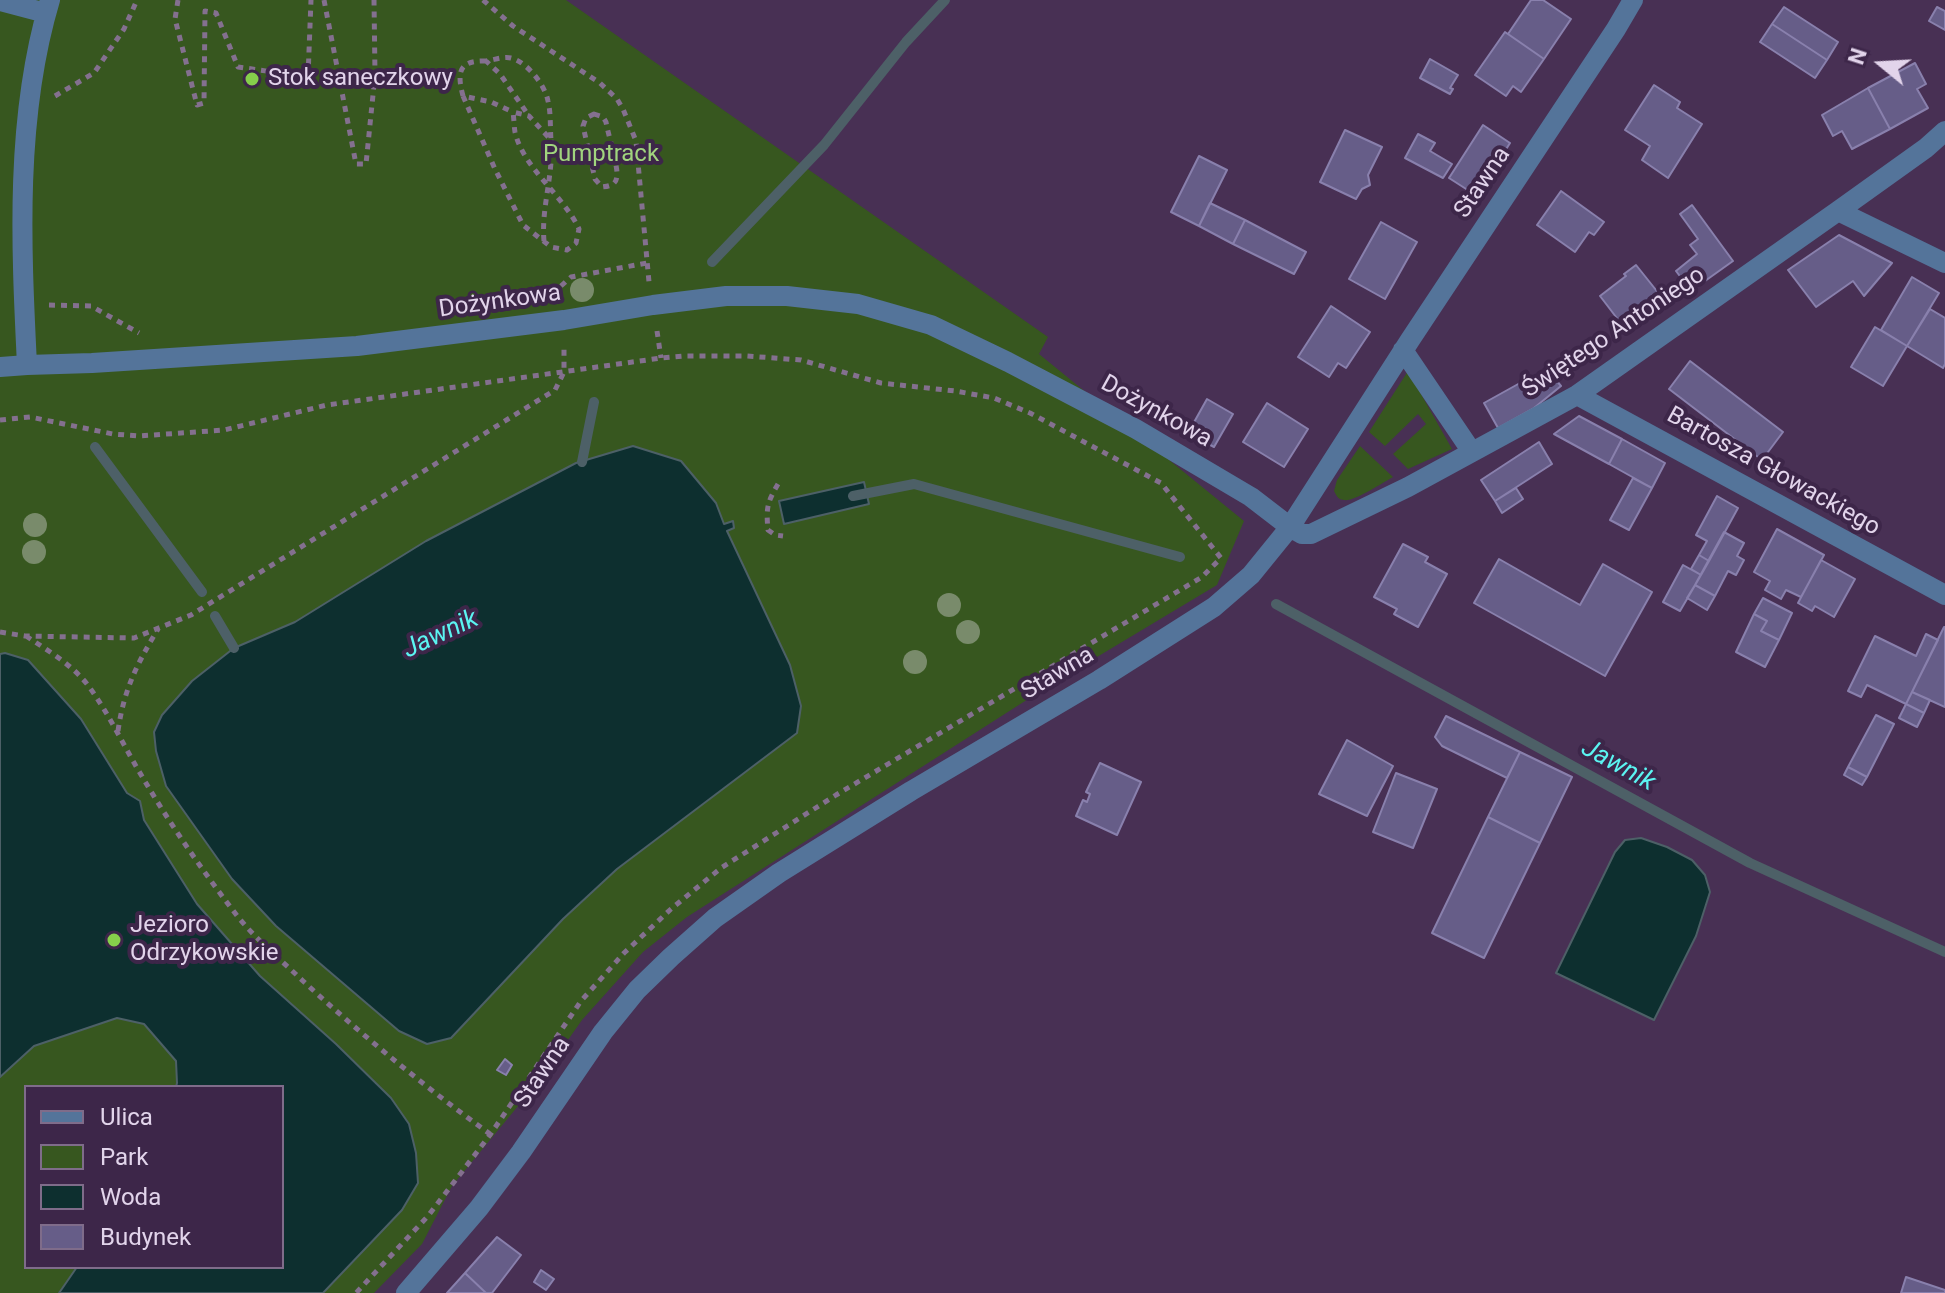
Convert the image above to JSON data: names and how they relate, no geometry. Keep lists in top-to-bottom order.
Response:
{
  "streets": {
    "street": [
      "Stawna",
      "Dożynkowa",
      "Świętego Antoniego",
      "Bartosza Głowackiego"
    ]
  },
  "crossings": [
    ["Stawna", "Dożynkowa"],
    ["Stawna", "Świętego Antoniego"],
    ["Dożynkowa", "Świętego Antoniego"],
    ["Świętego Antoniego", "Bartosza Głowackiego"]
  ],
  "water": ["Jawnik"],
  "parks": ["Pumptrack"],
  "places": ["Stok saneczkowy", "Jezioro Odrzykowskie"],
  "legend": [
    "Ulica",
    "Park",
    "Woda",
    "Budynek"
  ],
  "north": "left"
}
